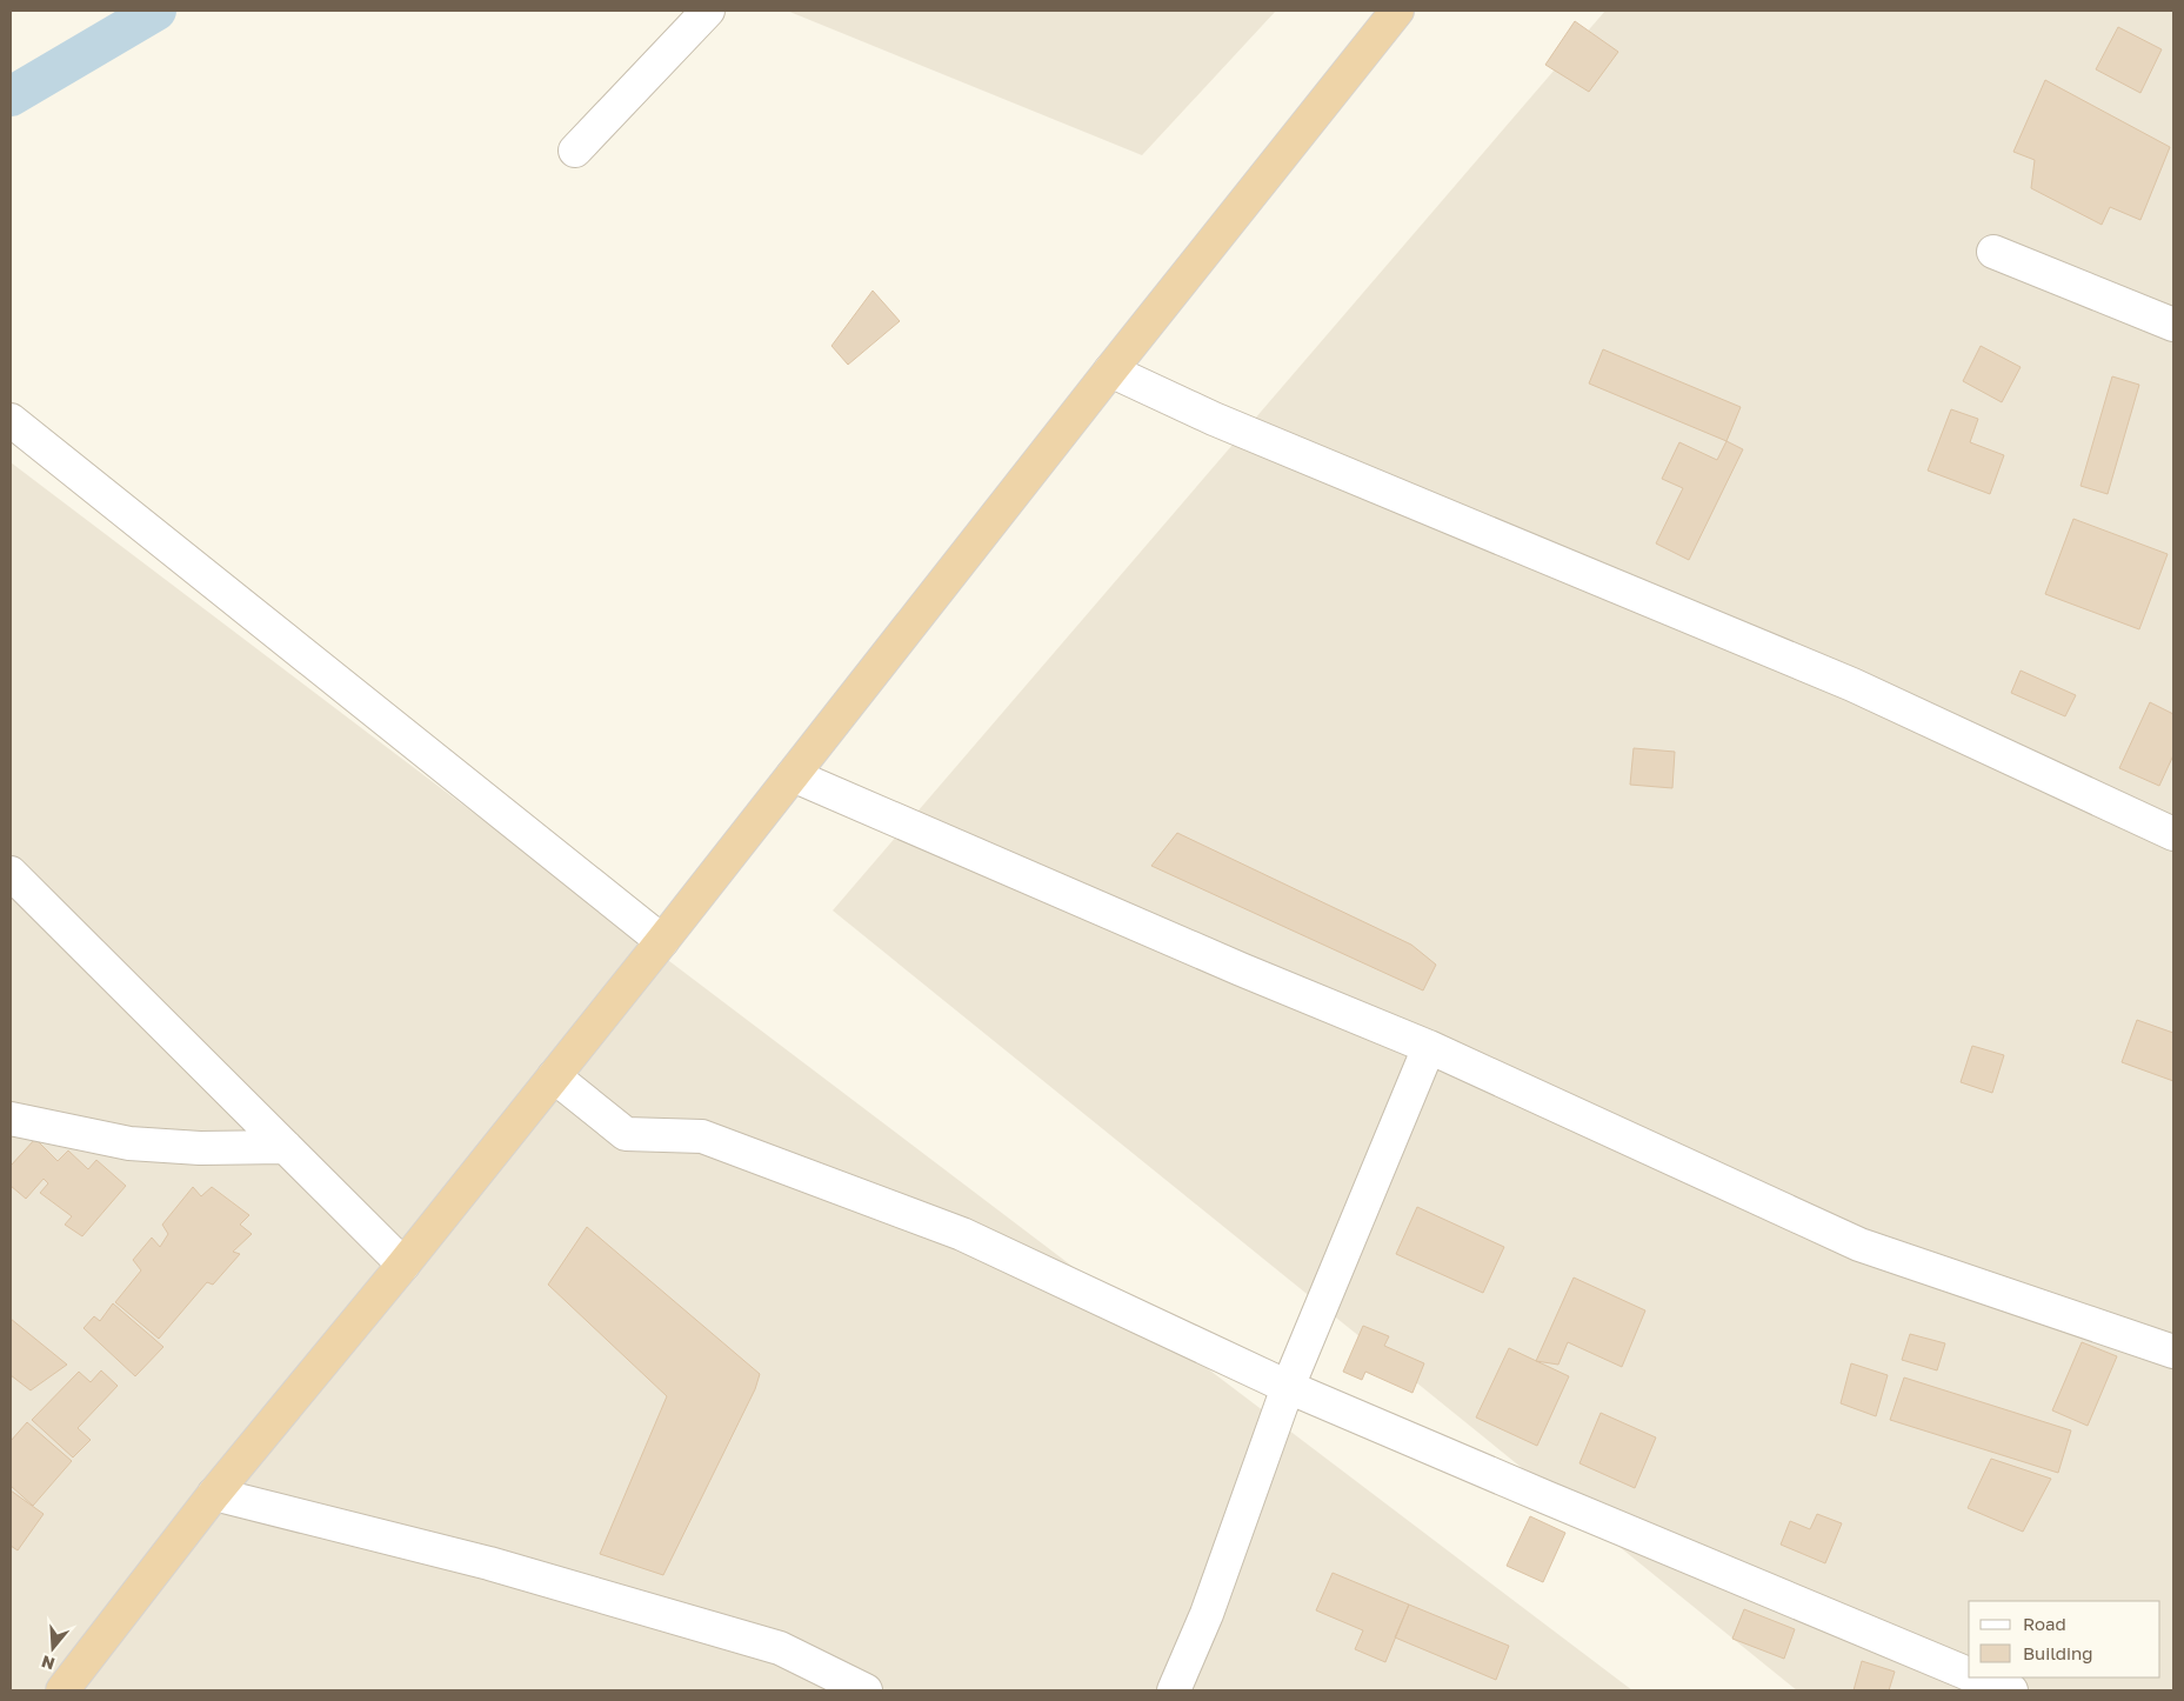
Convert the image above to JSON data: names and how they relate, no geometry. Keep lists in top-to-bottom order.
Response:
{
  "legend": ["Road", "Building"],
  "north": "bottom"
}
